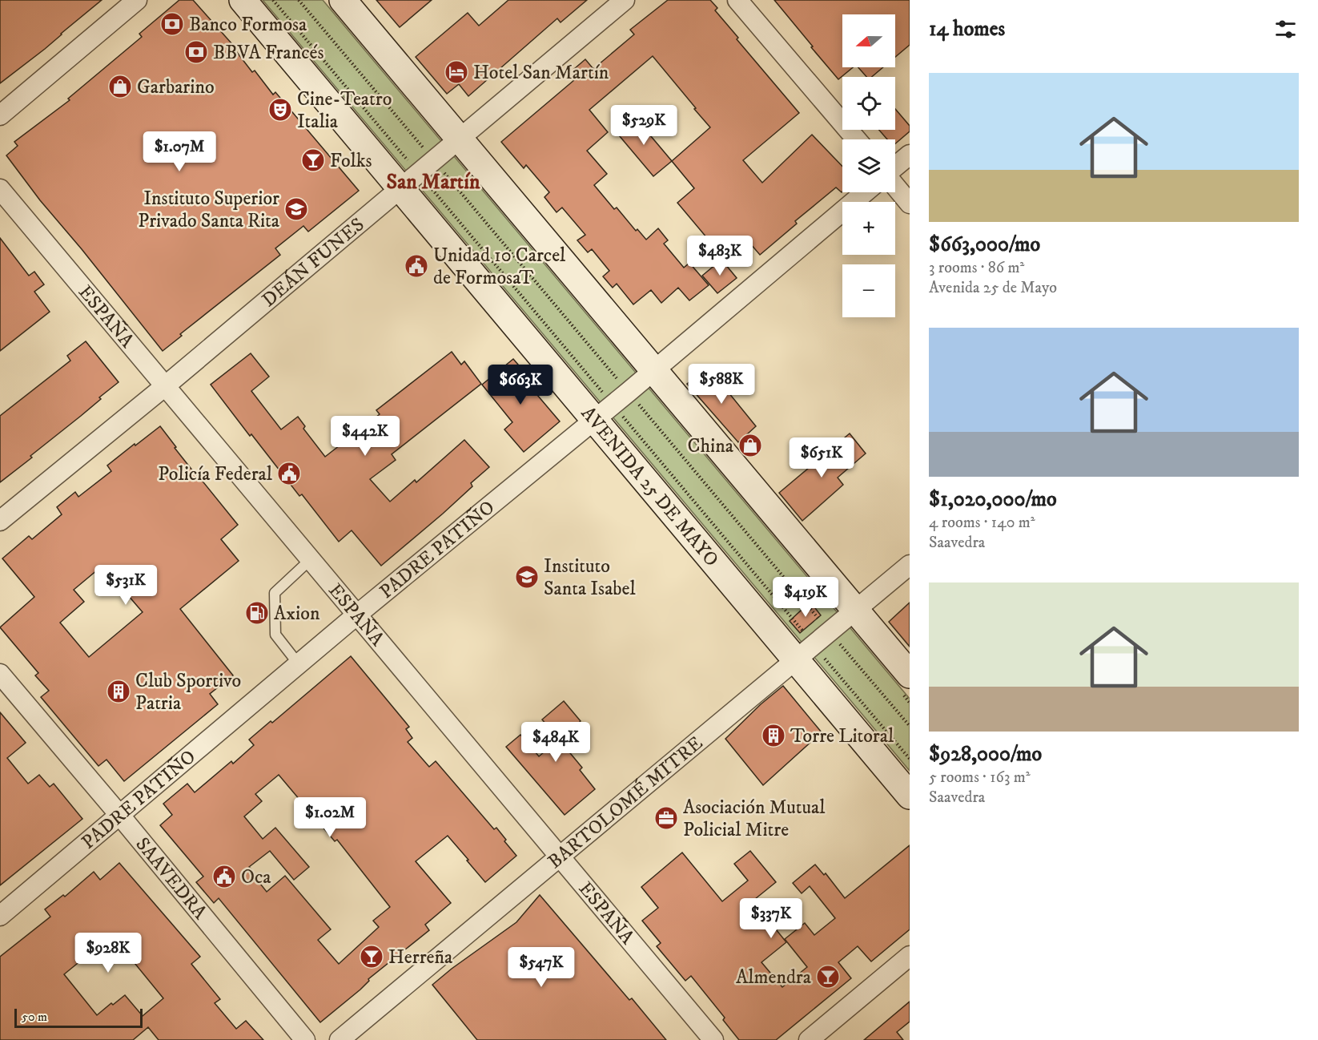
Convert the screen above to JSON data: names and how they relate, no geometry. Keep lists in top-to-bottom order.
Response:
{
  "streets": {
    "main road": ["AVENIDA 25 DE MAYO"],
    "street": [
      "DEÁN FUNES",
      "ESPAÑA",
      "PADRE PATIÑO",
      "BARTOLOMÉ MITRE",
      "SAAVEDRA"
    ]
  },
  "crossings": [
    ["DEÁN FUNES", "ESPAÑA"],
    ["DEÁN FUNES", "AVENIDA 25 DE MAYO"],
    ["ESPAÑA", "PADRE PATIÑO"],
    ["ESPAÑA", "BARTOLOMÉ MITRE"],
    ["AVENIDA 25 DE MAYO", "PADRE PATIÑO"],
    ["AVENIDA 25 DE MAYO", "BARTOLOMÉ MITRE"],
    ["PADRE PATIÑO", "SAAVEDRA"]
  ],
  "districts": ["San Martín"],
  "places": {
    "bank": ["Banco Formosa", "BBVA Francés"],
    "hotel": ["Hotel San Martín"],
    "shop": ["Garbarino", "China"],
    "theatre": ["Cine-Teatro Italia"],
    "bar": ["Folks", "Herreña", "Almendra"],
    "school or university": ["Instituto Superior Privado Santa Rita", "Instituto Santa Isabel"],
    "public building": ["Unidad 10 Carcel de FormosaT", "Policía Federal", "Oca"],
    "fuel station": ["Axion"],
    "building": ["Club Sportivo Patria", "Torre Litoral"],
    "office": ["Asociación Mutual Policial Mitre"]
  },
  "scale_bar": "50 m",
  "north": "left",
  "page": {
    "heading": "14 homes",
    "map_buttons": ["+", "−"],
    "list": [
      {
        "name": "$663,000/mo",
        "note": "3 rooms · 86 m² · Avenida 25 de Mayo"
      },
      {
        "name": "$1,020,000/mo",
        "note": "4 rooms · 140 m² · Saavedra"
      },
      {
        "name": "$928,000/mo",
        "note": "5 rooms · 163 m² · Saavedra"
      }
    ],
    "price": [
      "$529K",
      "$1.07M",
      "$483K",
      "$588K",
      "$663K",
      "$442K",
      "$651K",
      "$531K",
      "$419K",
      "$484K",
      "$1.02M",
      "$337K",
      "$928K",
      "$547K"
    ],
    "scale": "50 m"
  }
}
